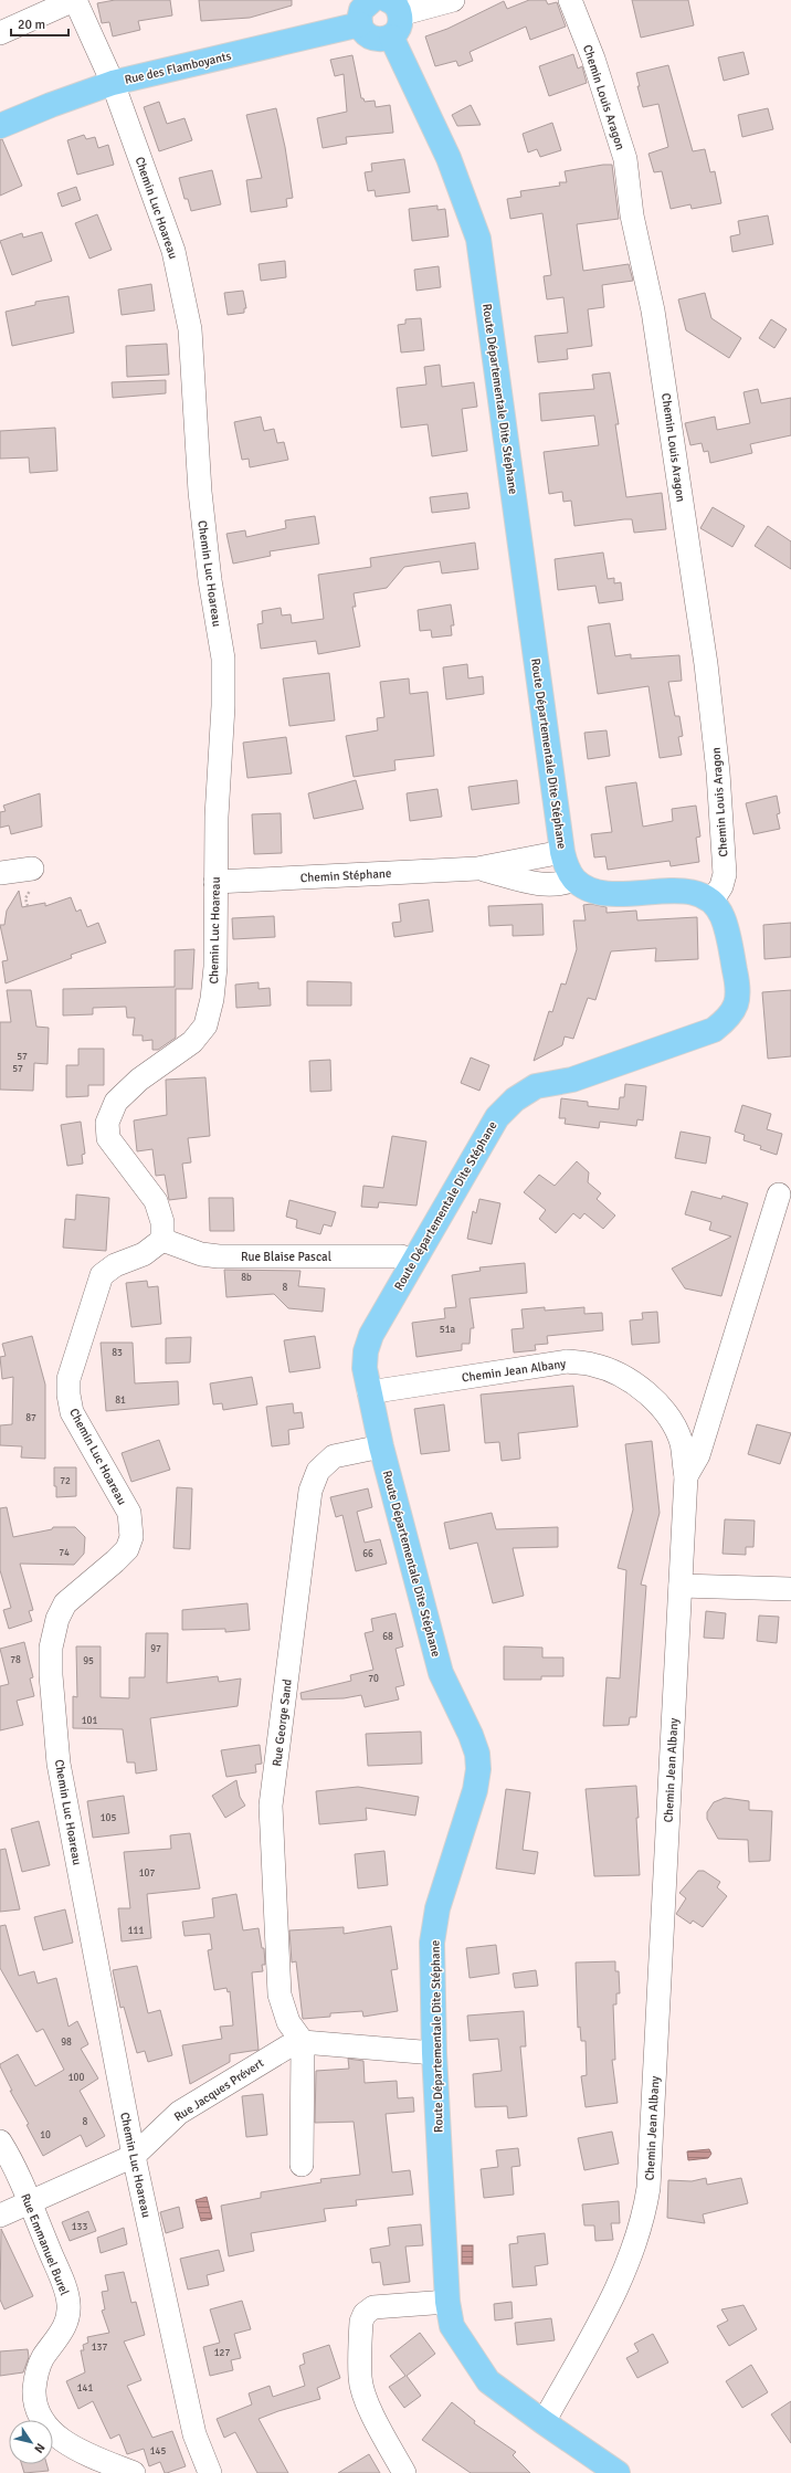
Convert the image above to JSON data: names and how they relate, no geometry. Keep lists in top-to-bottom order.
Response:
{
  "streets": {
    "main road": ["Rue des Flamboyants", "Route Départementale Dite Stéphane"],
    "street": [
      "Chemin Louis Aragon",
      "Chemin Luc Hoareau",
      "Chemin Stéphane",
      "Rue Blaise Pascal",
      "Chemin Jean Albany",
      "Rue George Sand",
      "Rue Jacques Prévert",
      "Rue Emmanuel Burel"
    ]
  },
  "crossings": [
    ["Rue des Flamboyants", "Chemin Luc Hoareau"],
    ["Rue des Flamboyants", "Route Départementale Dite Stéphane"],
    ["Chemin Louis Aragon", "Route Départementale Dite Stéphane"],
    ["Chemin Luc Hoareau", "Chemin Stéphane"],
    ["Chemin Luc Hoareau", "Rue Blaise Pascal"],
    ["Chemin Luc Hoareau", "Rue Jacques Prévert"],
    ["Route Départementale Dite Stéphane", "Chemin Stéphane"],
    ["Route Départementale Dite Stéphane", "Rue Blaise Pascal"],
    ["Route Départementale Dite Stéphane", "Chemin Jean Albany"],
    ["Route Départementale Dite Stéphane", "Rue George Sand"],
    ["Route Départementale Dite Stéphane", "Rue Jacques Prévert"],
    ["Rue George Sand", "Rue Jacques Prévert"],
    ["Rue Jacques Prévert", "Rue Emmanuel Burel"]
  ],
  "house_numbers": [
    "57",
    "57",
    "8b",
    "8",
    "51a",
    "83",
    "81",
    "87",
    "72",
    "74",
    "66",
    "68",
    "97",
    "78",
    "95",
    "70",
    "101",
    "105",
    "107",
    "111",
    "98",
    "100",
    "8",
    "10",
    "133",
    "137",
    "127",
    "141",
    "145"
  ],
  "scale_bar": "20 m",
  "north": "bottom right"
}
